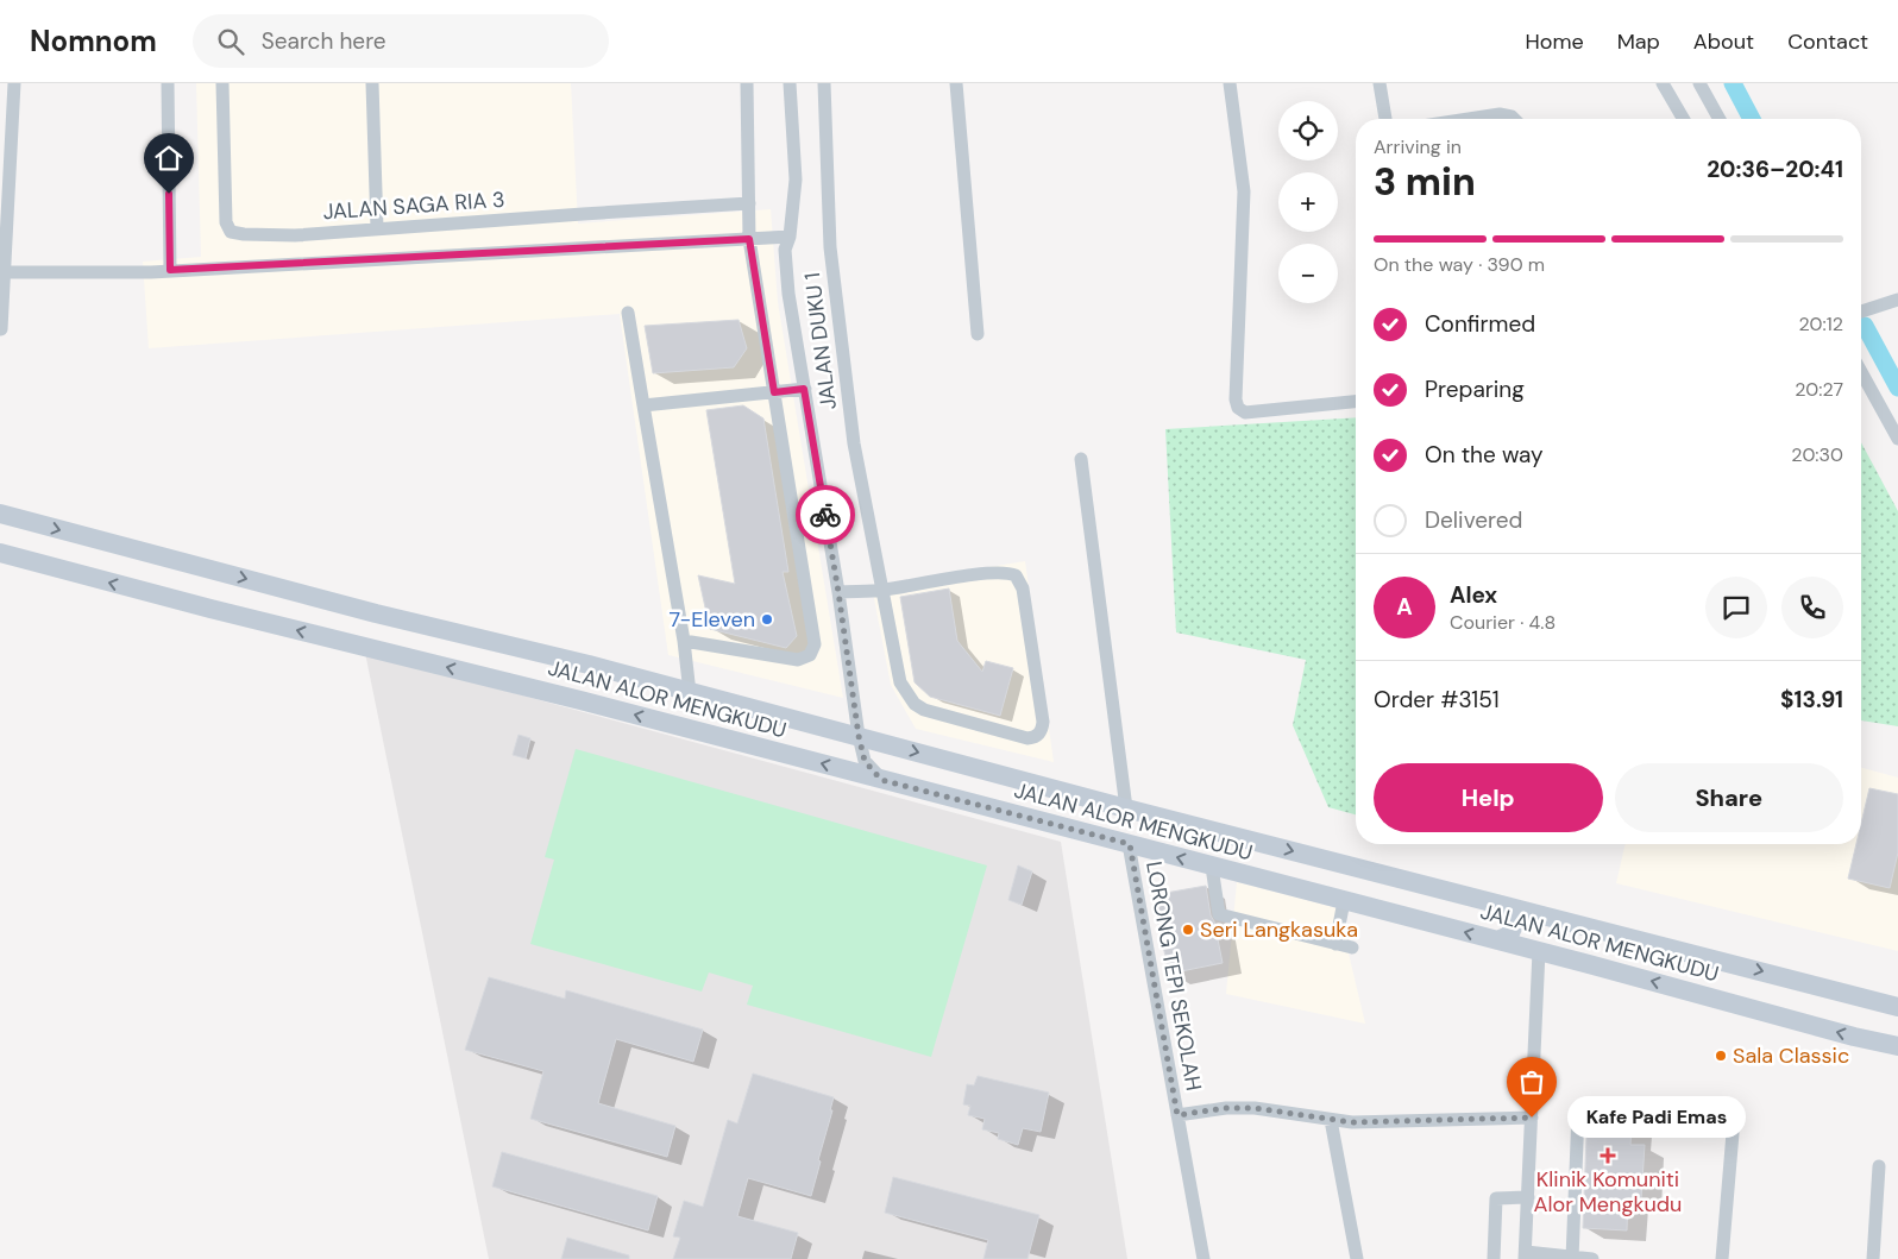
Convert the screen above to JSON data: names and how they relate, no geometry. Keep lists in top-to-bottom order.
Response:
{
  "streets": {
    "main road": ["JALAN ALOR MENGKUDU"],
    "street": ["JALAN SAGA RIA 3", "JALAN DUKU 1", "LORONG TEPI SEKOLAH"]
  },
  "crossings": [
    ["JALAN ALOR MENGKUDU", "LORONG TEPI SEKOLAH"]
  ],
  "places": {
    "other": [
      "7-Eleven",
      "Seri Langkasuka",
      "Sala Classic",
      "Kafe Padi Emas"
    ],
    "health": ["Klinik Komuniti Alor Mengkudu"]
  },
  "page": {
    "header": "Nomnom",
    "search": "Search here",
    "nav": [
      "Home",
      "Map",
      "About",
      "Contact"
    ],
    "map_buttons": ["+", "−"],
    "heading": ["3 min", "Arriving in", "20:36–20:41"],
    "panel": [
      "Alex",
      "Courier · 4.8",
      "Order #3151",
      "$13.91"
    ],
    "bar": "On the way · 390 m",
    "list": [
      ["Confirmed", "20:12"],
      ["Preparing", "20:27"],
      ["On the way", "20:30"],
      "Delivered"
    ],
    "round": "A",
    "buttons": ["Help", "Share"],
    "bubble": "Kafe Padi Emas"
  }
}
